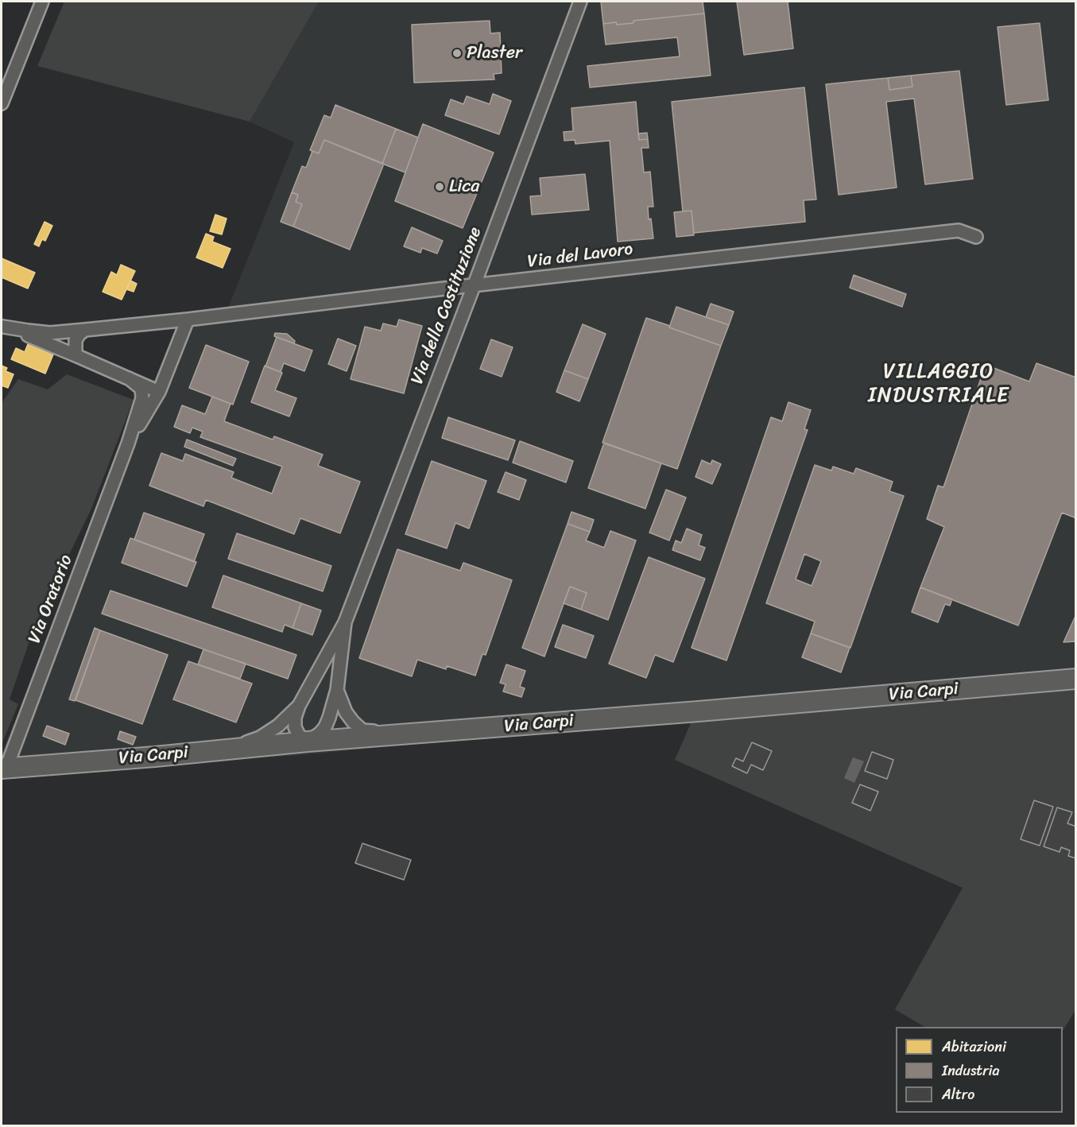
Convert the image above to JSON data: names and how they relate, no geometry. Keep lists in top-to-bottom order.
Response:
{
  "streets": {
    "main road": ["Via Carpi"],
    "street": ["Via del Lavoro", "Via della Costituzione", "Via Oratorio"]
  },
  "crossings": [
    ["Via del Lavoro", "Via della Costituzione"],
    ["Via del Lavoro", "Via Oratorio"],
    ["Via della Costituzione", "Via Carpi"],
    ["Via Oratorio", "Via Carpi"]
  ],
  "districts": ["VILLAGGIO INDUSTRIALE"],
  "places": ["Plaster", "Lica"],
  "legend": ["Abitazioni", "Industria", "Altro"]
}
